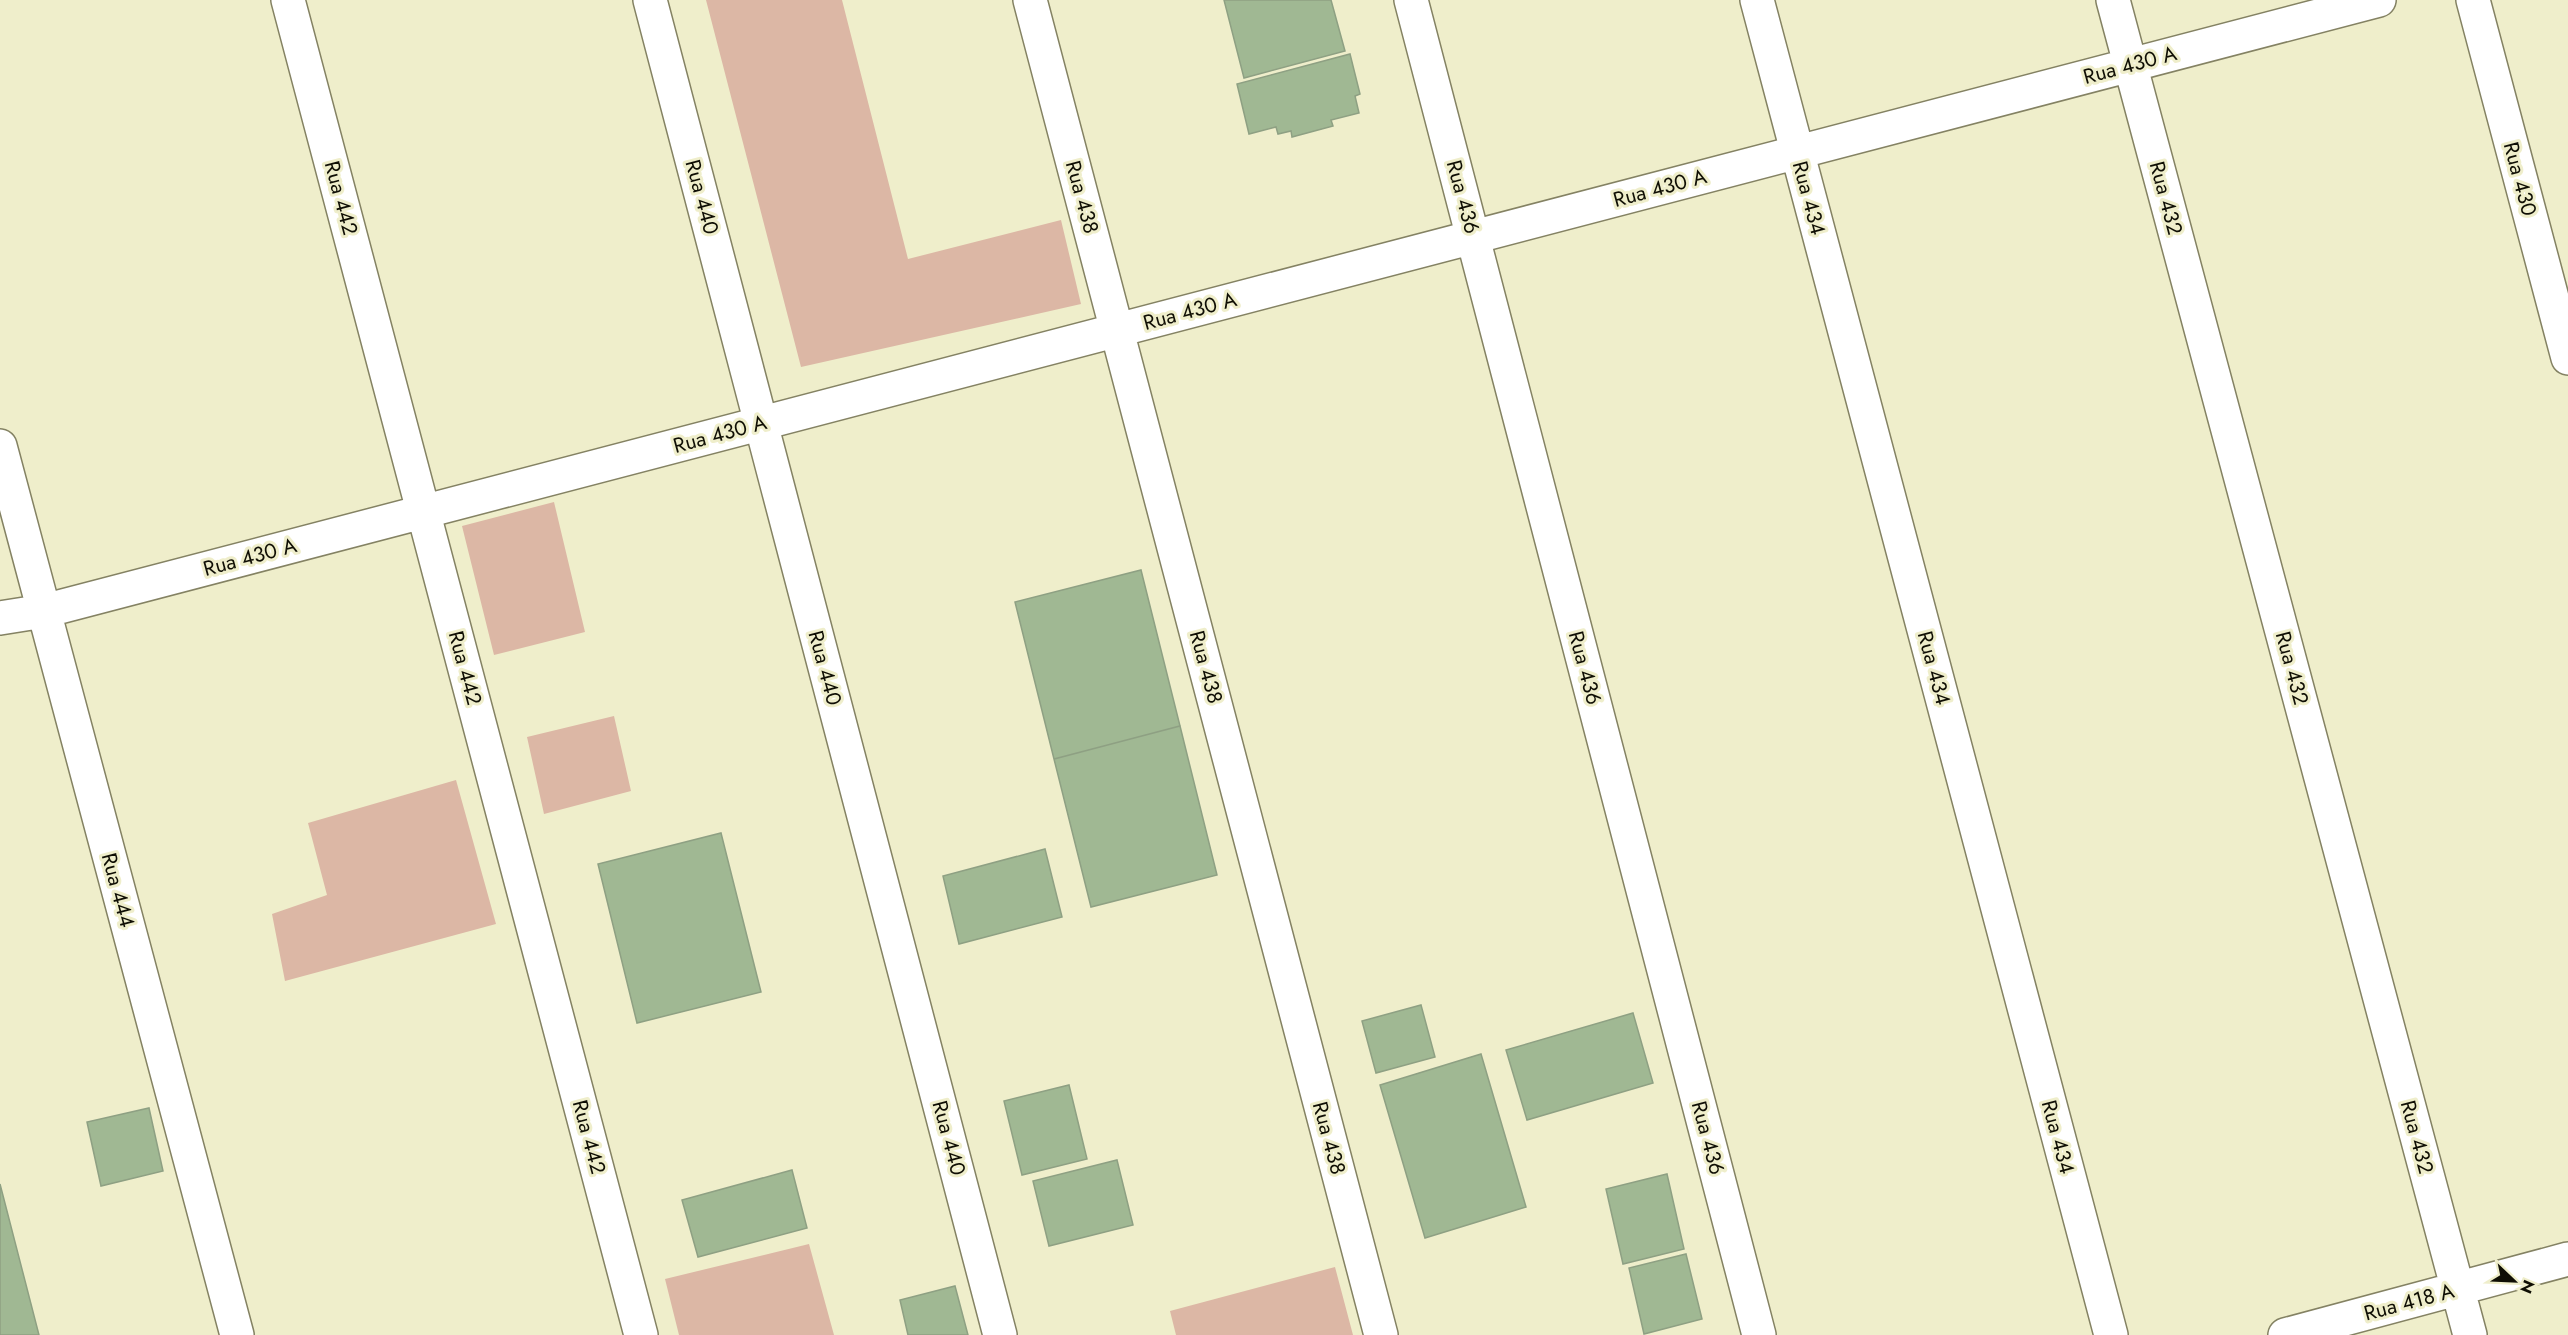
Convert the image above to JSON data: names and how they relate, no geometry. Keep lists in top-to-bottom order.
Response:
{
  "streets": {
    "street": [
      "Rua 430 A",
      "Rua 430",
      "Rua 440",
      "Rua 438",
      "Rua 436",
      "Rua 442",
      "Rua 434",
      "Rua 432",
      "Rua 444",
      "Rua 418 A"
    ]
  },
  "crossings": [
    ["Rua 430 A", "Rua 440"],
    ["Rua 430 A", "Rua 438"],
    ["Rua 430 A", "Rua 436"],
    ["Rua 430 A", "Rua 442"],
    ["Rua 430 A", "Rua 434"],
    ["Rua 430 A", "Rua 432"],
    ["Rua 430 A", "Rua 444"],
    ["Rua 432", "Rua 418 A"]
  ],
  "north": "bottom right"
}
